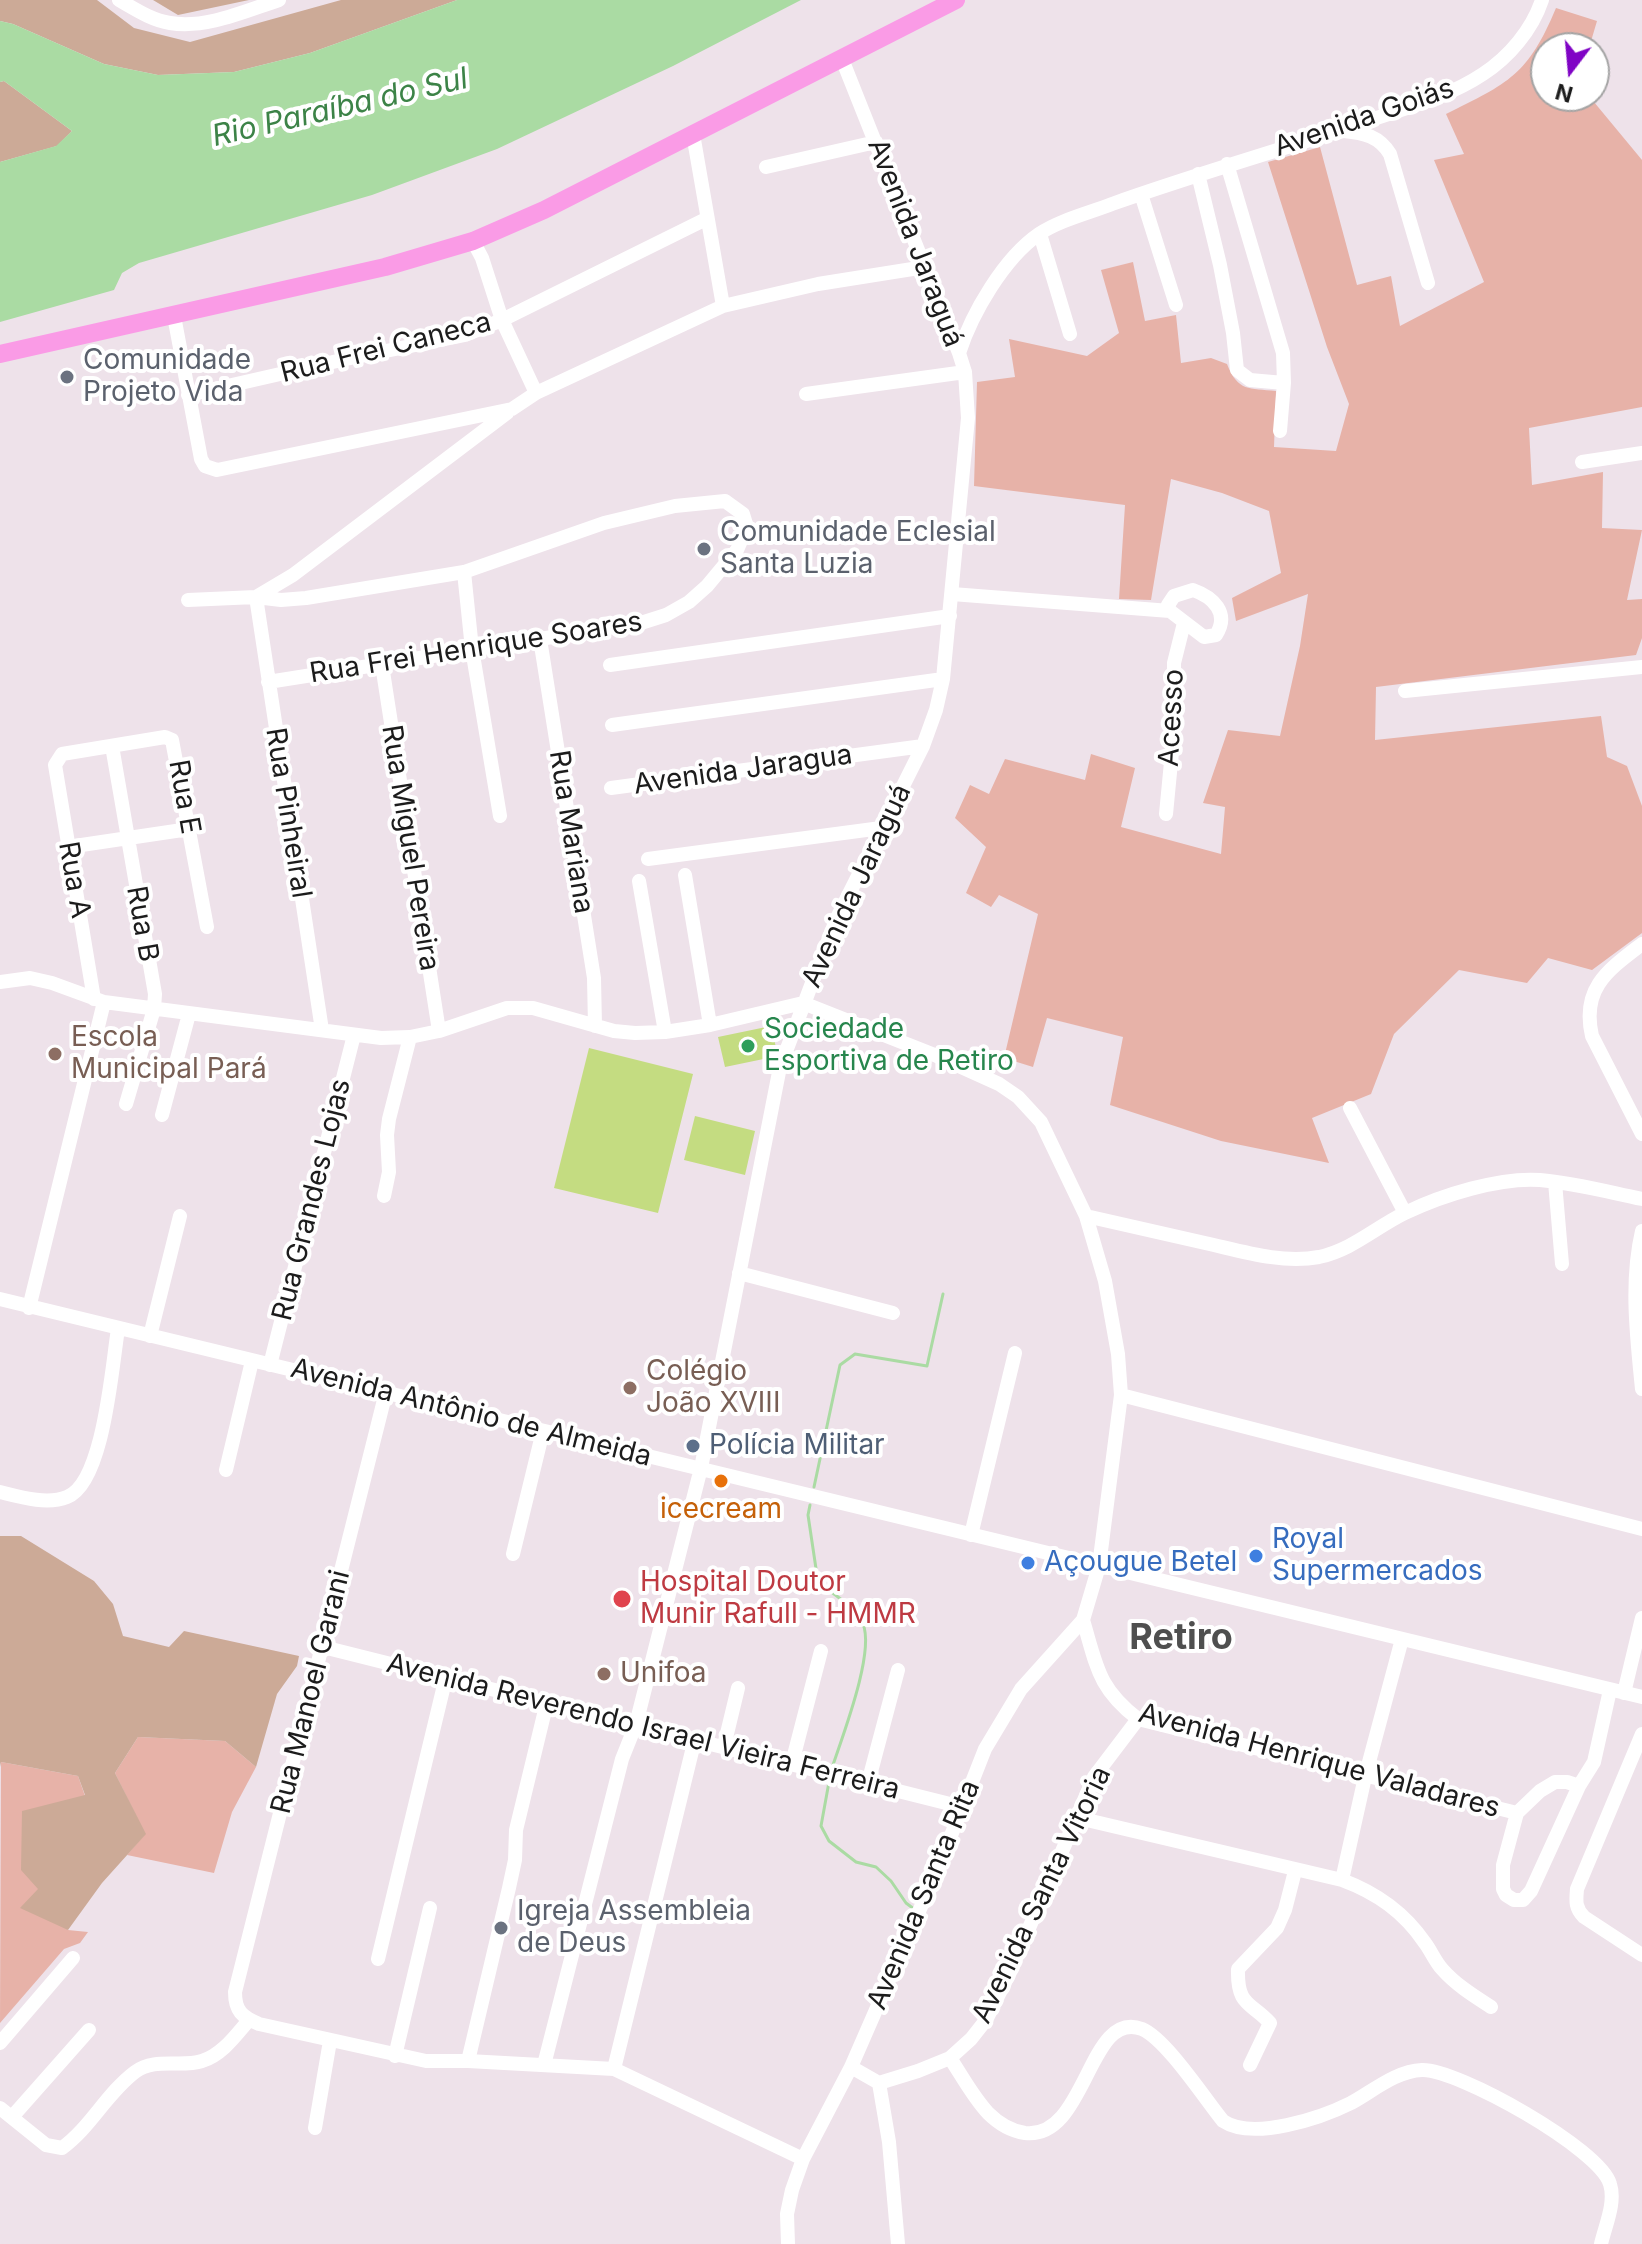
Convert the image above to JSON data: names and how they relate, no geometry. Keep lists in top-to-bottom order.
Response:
{
  "streets": {
    "street": [
      "Avenida Goiás",
      "Avenida Jaraguá",
      "Rua Frei Caneca",
      "Rua Frei Henrique Soares",
      "Acesso",
      "Avenida Jaragua",
      "Rua E",
      "Rua Pinheiral",
      "Rua Mariana",
      "Rua Miguel Pereira",
      "Rua A",
      "Rua B",
      "Rua Grandes Lojas",
      "Avenida Antônio de Almeida",
      "Rua Manoel Garani",
      "Avenida Reverendo Israel Vieira Ferreira",
      "Avenida Henrique Valadares",
      "Avenida Santa Rita",
      "Avenida Santa Vitoria"
    ]
  },
  "crossings": [
    ["Avenida Goiás", "Avenida Jaraguá"],
    ["Avenida Jaraguá", "Avenida Jaragua"],
    ["Avenida Jaraguá", "Avenida Antônio de Almeida"],
    ["Avenida Jaraguá", "Avenida Reverendo Israel Vieira Ferreira"],
    ["Avenida Jaraguá", "Avenida Santa Rita"],
    ["Rua Frei Henrique Soares", "Rua Pinheiral"],
    ["Rua Frei Henrique Soares", "Rua Mariana"],
    ["Rua Frei Henrique Soares", "Rua Miguel Pereira"],
    ["Rua E", "Rua A"],
    ["Rua E", "Rua B"],
    ["Rua Grandes Lojas", "Avenida Antônio de Almeida"],
    ["Avenida Antônio de Almeida", "Rua Manoel Garani"],
    ["Avenida Antônio de Almeida", "Avenida Santa Rita"],
    ["Rua Manoel Garani", "Avenida Reverendo Israel Vieira Ferreira"],
    ["Avenida Reverendo Israel Vieira Ferreira", "Avenida Santa Rita"],
    ["Avenida Henrique Valadares", "Avenida Santa Rita"],
    ["Avenida Henrique Valadares", "Avenida Santa Vitoria"]
  ],
  "districts": ["Retiro"],
  "water": ["Rio Paraíba do Sul"],
  "places": [
    "Comunidade Projeto Vida",
    "Comunidade Eclesial Santa Luzia",
    "Sociedade Esportiva de Retiro",
    "Escola Municipal Pará",
    "Colégio João XVIII",
    "Polícia Militar",
    "icecream",
    "Royal Supermercados",
    "Açougue Betel",
    "Hospital Doutor Munir Rafull - HMMR",
    "Unifoa",
    "Igreja Assembleia de Deus"
  ],
  "north": "bottom"
}
